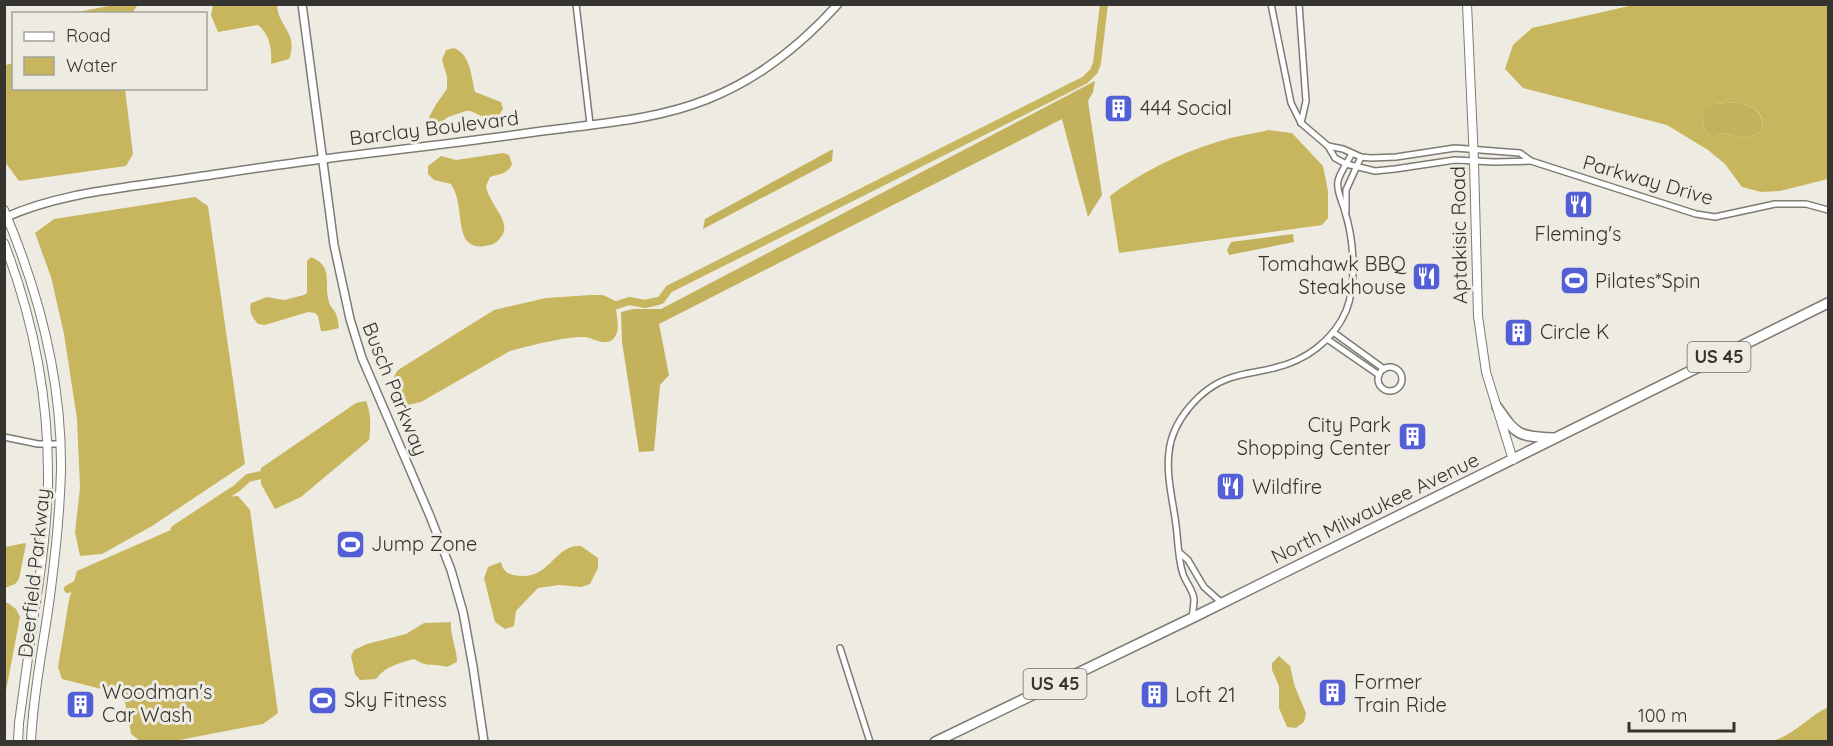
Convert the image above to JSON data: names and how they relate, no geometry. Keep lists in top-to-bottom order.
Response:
{
  "streets": {
    "main road": [
      "Aptakisic Road",
      "US 45",
      "North Milwaukee Avenue",
      "Deerfield Parkway"
    ],
    "street": ["Barclay Boulevard", "Parkway Drive", "Busch Parkway"]
  },
  "crossings": [
    ["Barclay Boulevard", "Busch Parkway"],
    ["Barclay Boulevard", "Deerfield Parkway"],
    ["Parkway Drive", "Aptakisic Road"],
    ["Aptakisic Road", "North Milwaukee Avenue"]
  ],
  "places": {
    "building": [
      "444 Social",
      "Circle K",
      "City Park Shopping Center",
      "Former Train Ride",
      "Loft 21",
      "Woodman's Car Wash"
    ],
    "restaurant": ["Fleming's", "Tomahawk BBQ Steakhouse", "Wildfire"],
    "sports": ["Pilates*Spin", "Jump Zone", "Sky Fitness"]
  },
  "legend": ["Road", "Water"],
  "scale_bar": "100 m"
}
